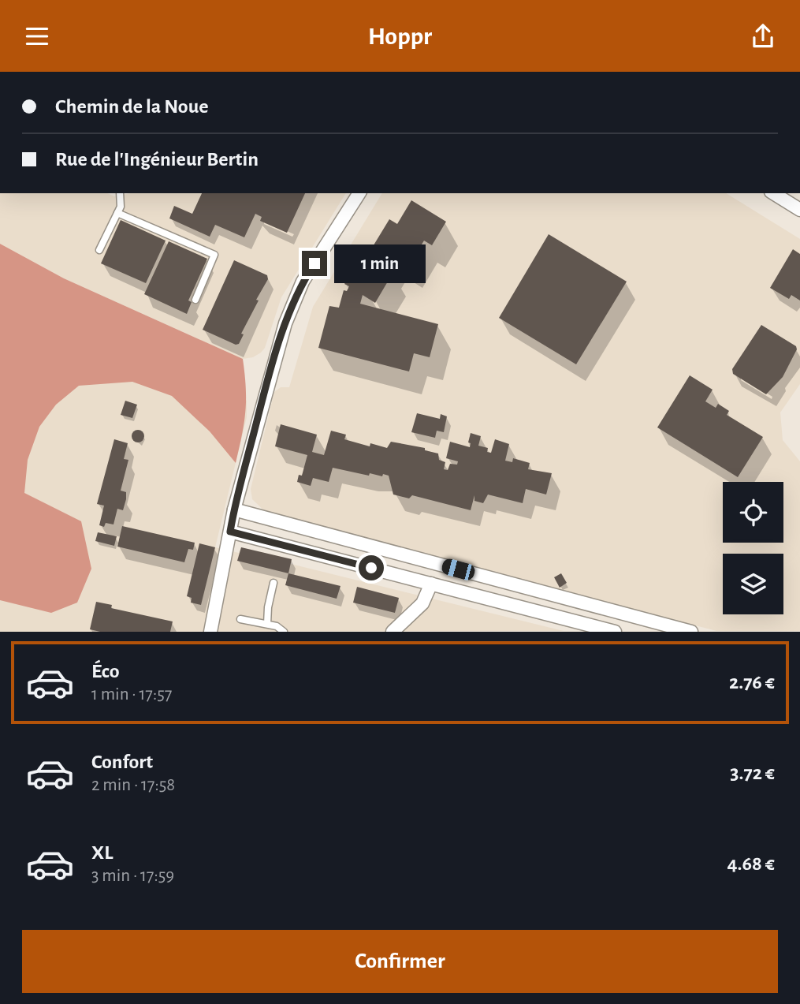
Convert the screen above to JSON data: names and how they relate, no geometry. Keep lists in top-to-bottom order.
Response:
{
  "page": {
    "header": "Hoppr",
    "banner": ["Chemin de la Noue", "Rue de l'Ingénieur Bertin"],
    "bubble": "1 min",
    "list": [
      {
        "name": "Éco",
        "note": "1 min · 17:57",
        "value": "2.76 €"
      },
      {
        "name": "Confort",
        "note": "2 min · 17:58",
        "value": "3.72 €"
      },
      {
        "name": "XL",
        "note": "3 min · 17:59",
        "value": "4.68 €"
      }
    ],
    "buttons": "Confirmer"
  }
}
